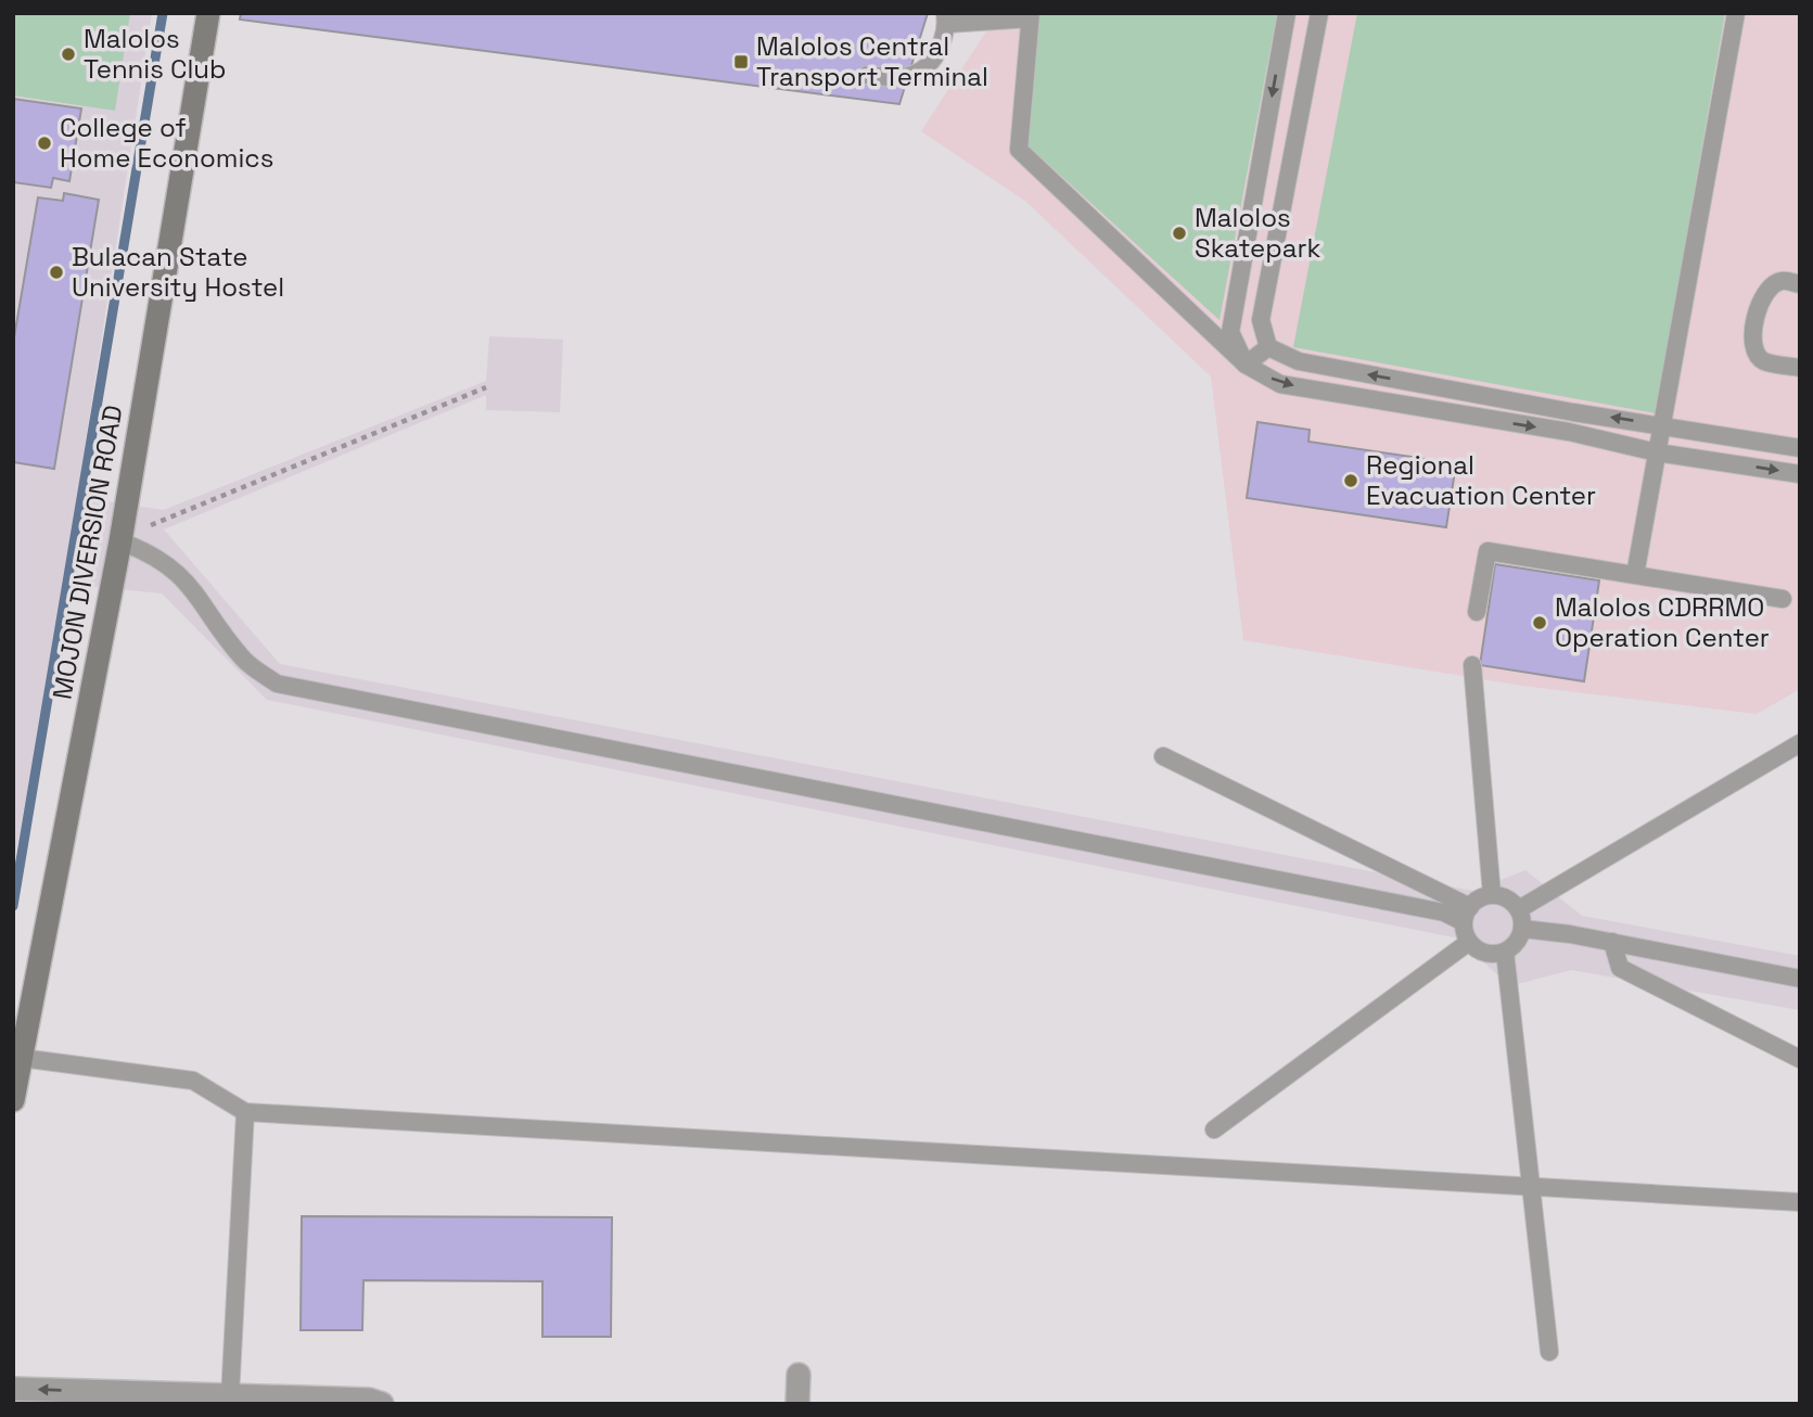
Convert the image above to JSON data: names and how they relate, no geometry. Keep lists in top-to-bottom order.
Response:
{
  "streets": {
    "street": ["MOJON DIVERSION ROAD"]
  },
  "places": {
    "other": [
      "Malolos Tennis Club",
      "College of Home Economics",
      "Malolos Skatepark",
      "Bulacan State University Hostel",
      "Regional Evacuation Center",
      "Malolos CDRRMO Operation Center"
    ],
    "transit": ["Malolos Central Transport Terminal"]
  }
}
